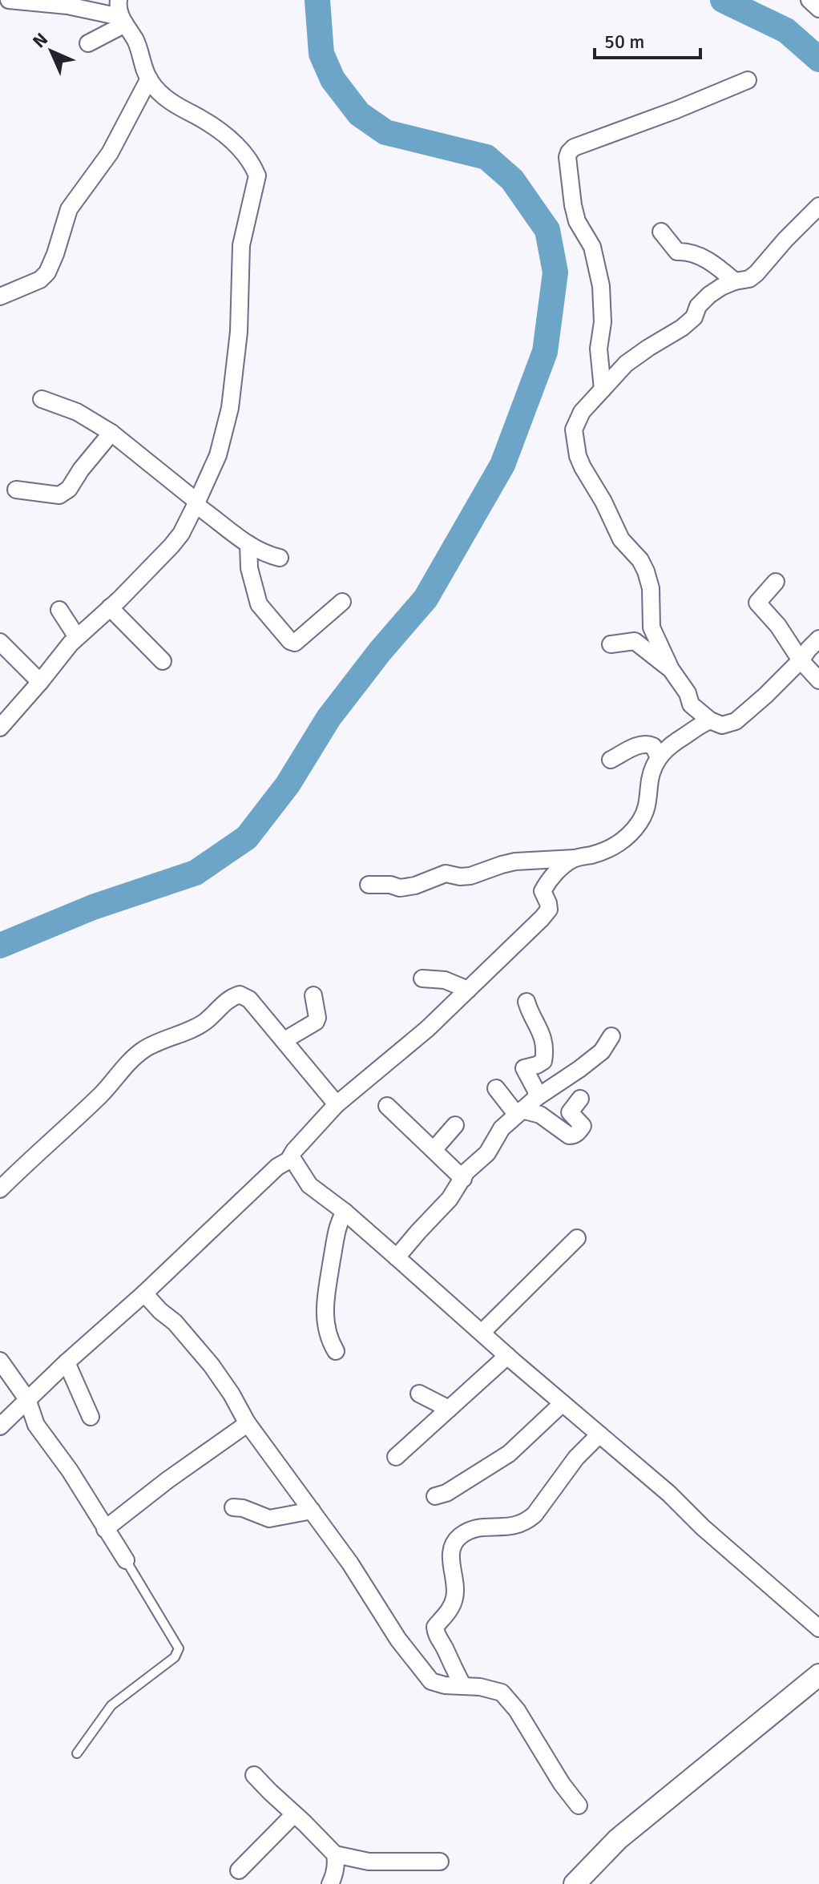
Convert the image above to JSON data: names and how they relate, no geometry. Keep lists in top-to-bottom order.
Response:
{
  "scale_bar": "50 m",
  "north": "top left"
}
